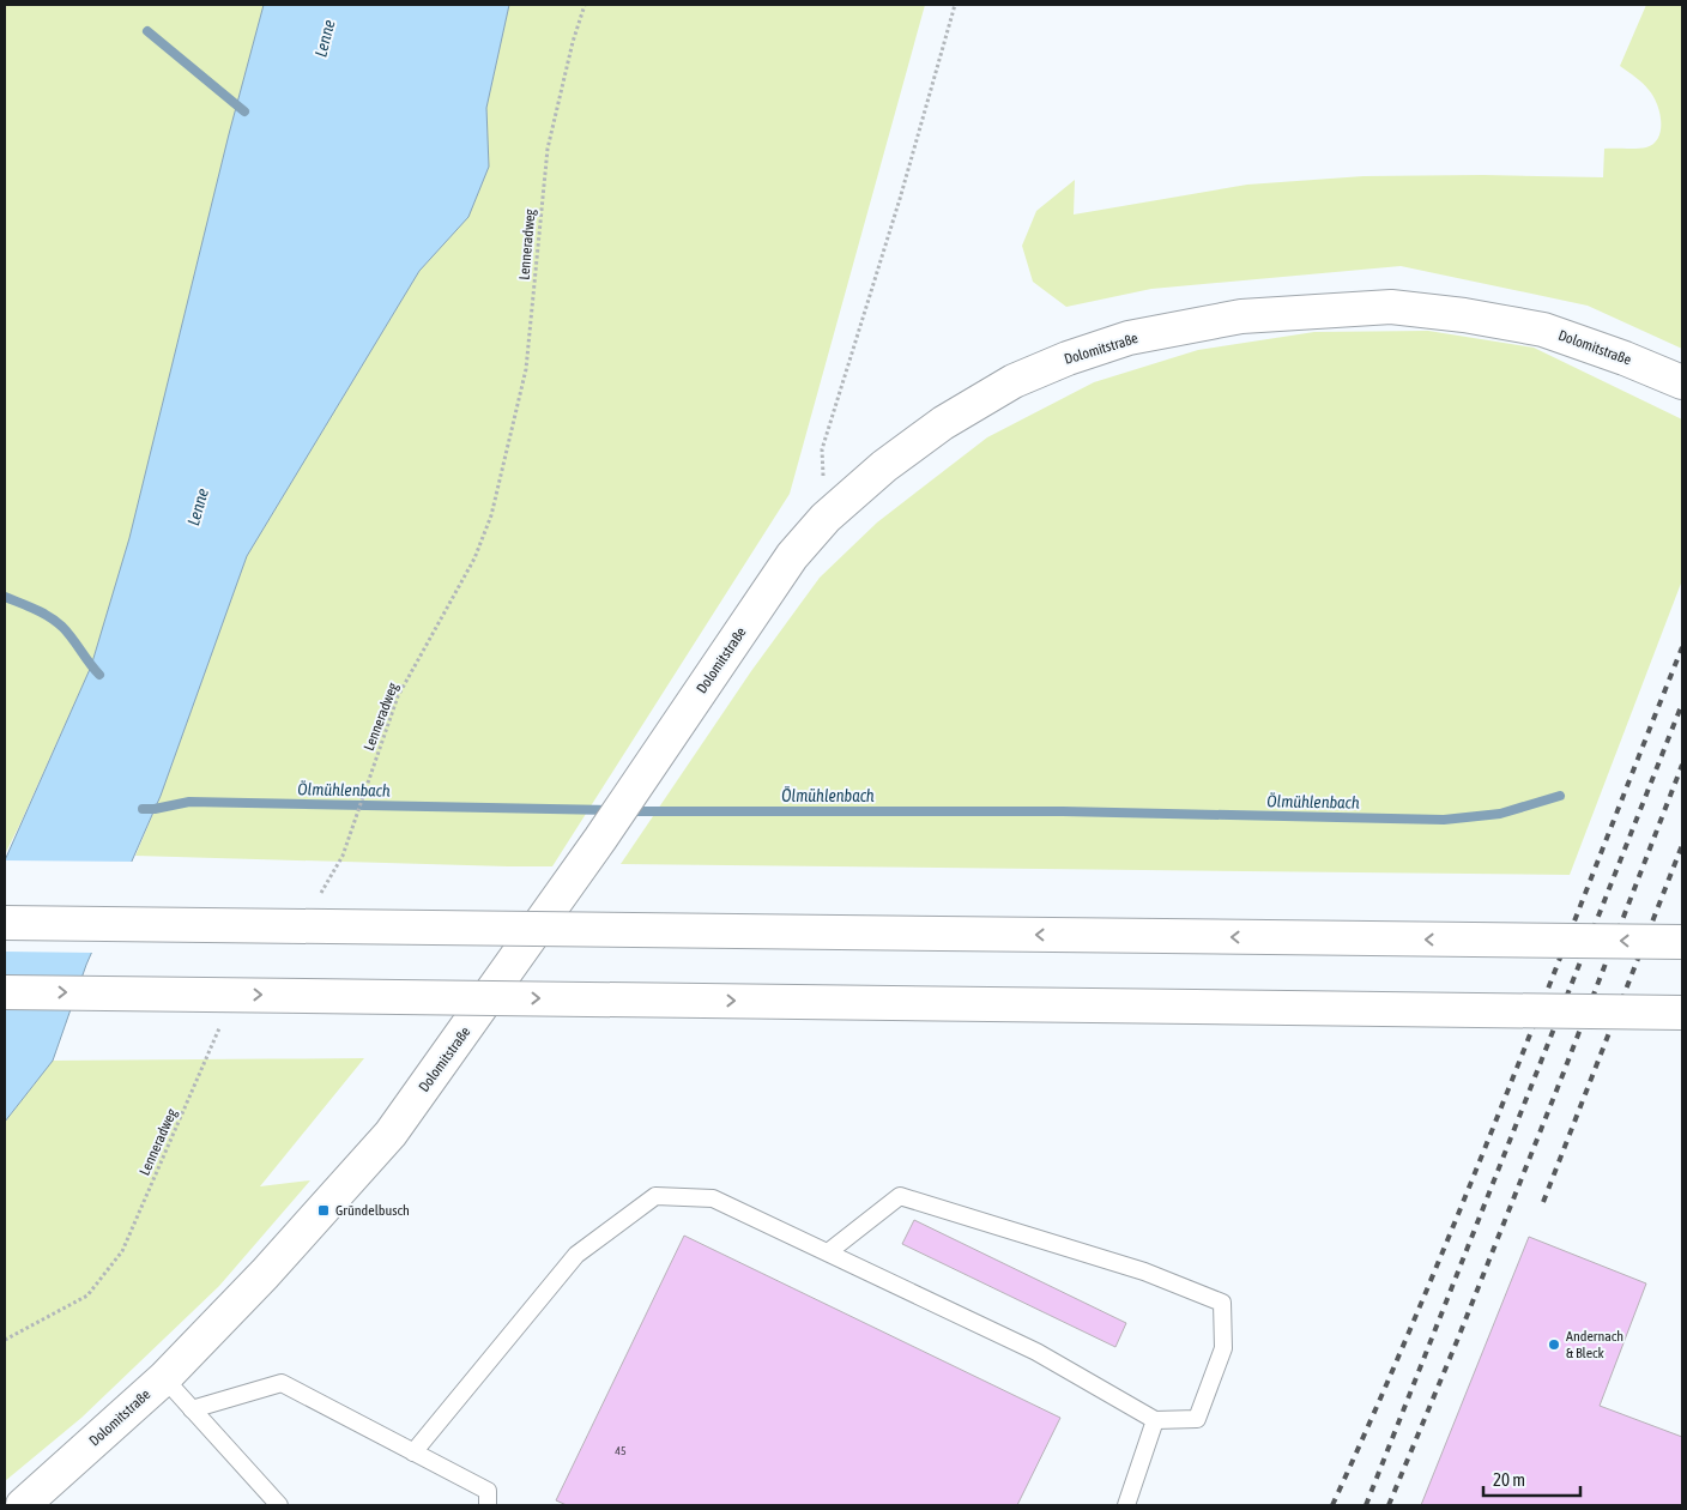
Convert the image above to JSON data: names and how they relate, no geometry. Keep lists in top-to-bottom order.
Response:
{
  "streets": {
    "main road": ["Dolomitstraße"],
    "path": ["Lenneradweg"]
  },
  "water": ["Lenne", "Ölmühlenbach"],
  "places": {
    "transit": ["Gründelbusch"],
    "other": ["Andernach & Bleck"]
  },
  "house_numbers": ["45"],
  "scale_bar": "20 m"
}
